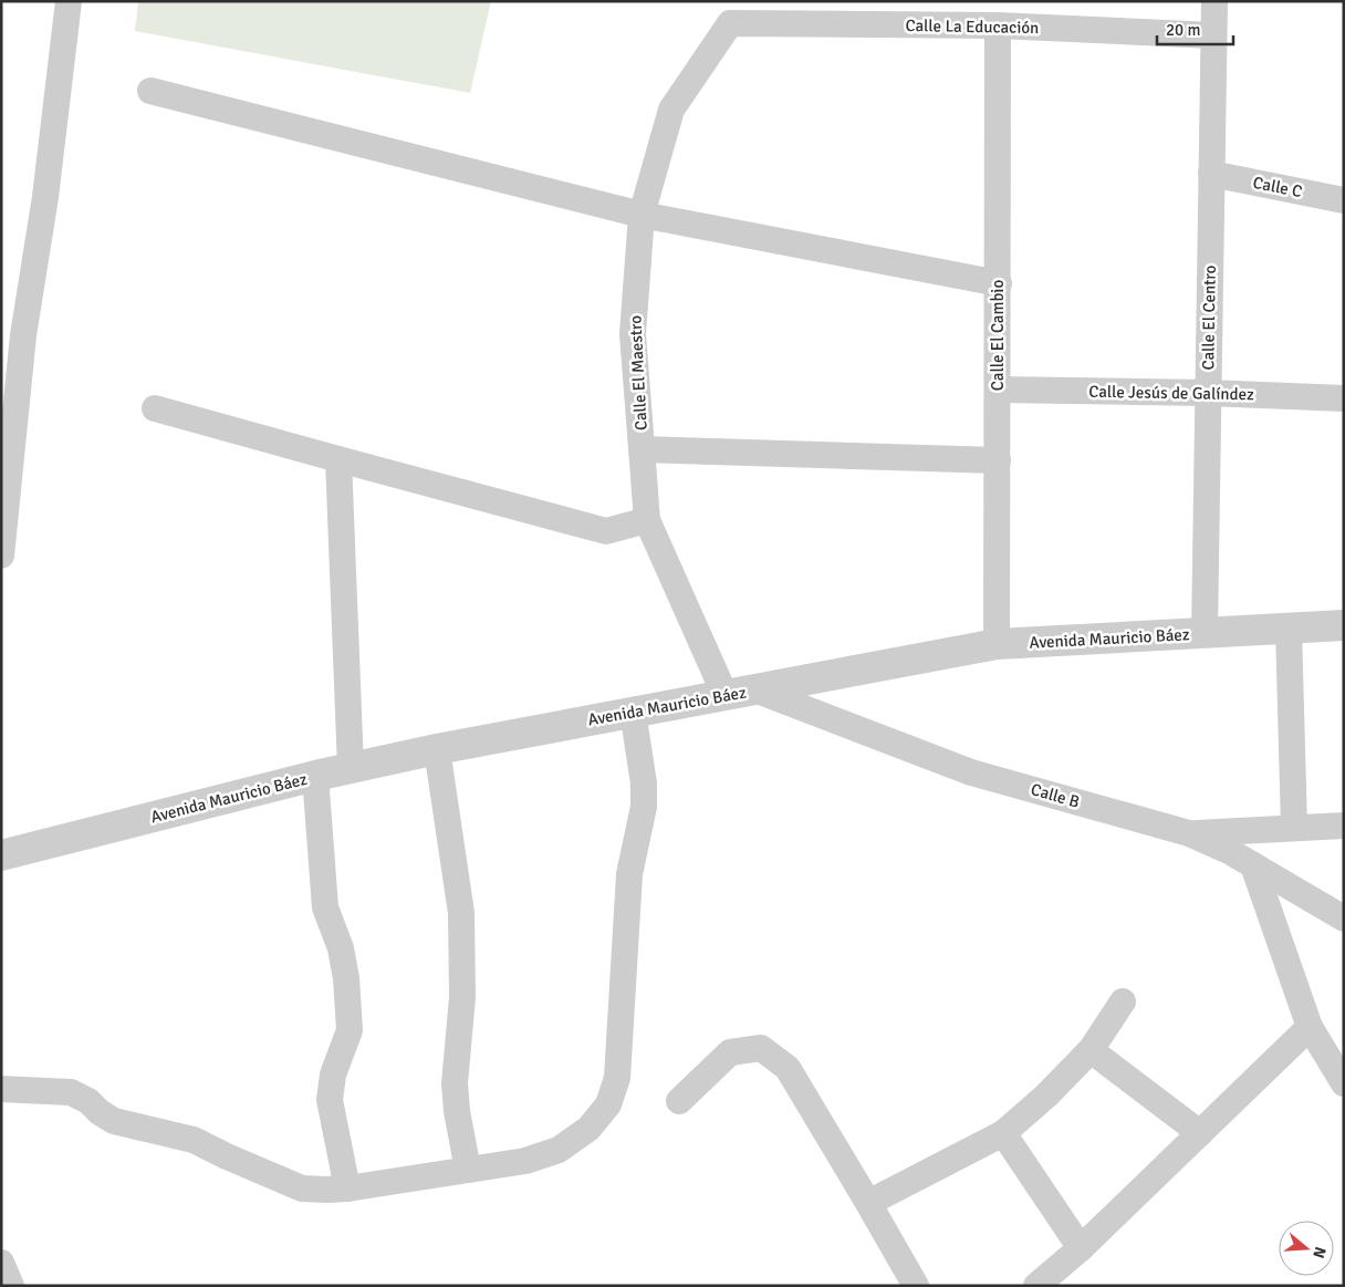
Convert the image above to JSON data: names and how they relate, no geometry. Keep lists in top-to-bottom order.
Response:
{
  "streets": {
    "street": [
      "Calle La Educación",
      "Calle C",
      "Calle El Centro",
      "Calle El Cambio",
      "Calle El Maestro",
      "Calle Jesús de Galíndez",
      "Avenida Mauricio Báez",
      "Calle B"
    ]
  },
  "crossings": [
    ["Calle La Educación", "Calle El Centro"],
    ["Calle La Educación", "Calle El Cambio"],
    ["Calle La Educación", "Calle El Maestro"],
    ["Calle C", "Calle El Centro"],
    ["Calle El Centro", "Calle Jesús de Galíndez"],
    ["Calle El Centro", "Avenida Mauricio Báez"],
    ["Calle El Cambio", "Calle Jesús de Galíndez"],
    ["Calle El Cambio", "Avenida Mauricio Báez"],
    ["Calle El Maestro", "Avenida Mauricio Báez"],
    ["Avenida Mauricio Báez", "Calle B"]
  ],
  "scale_bar": "20 m",
  "north": "right"
}
